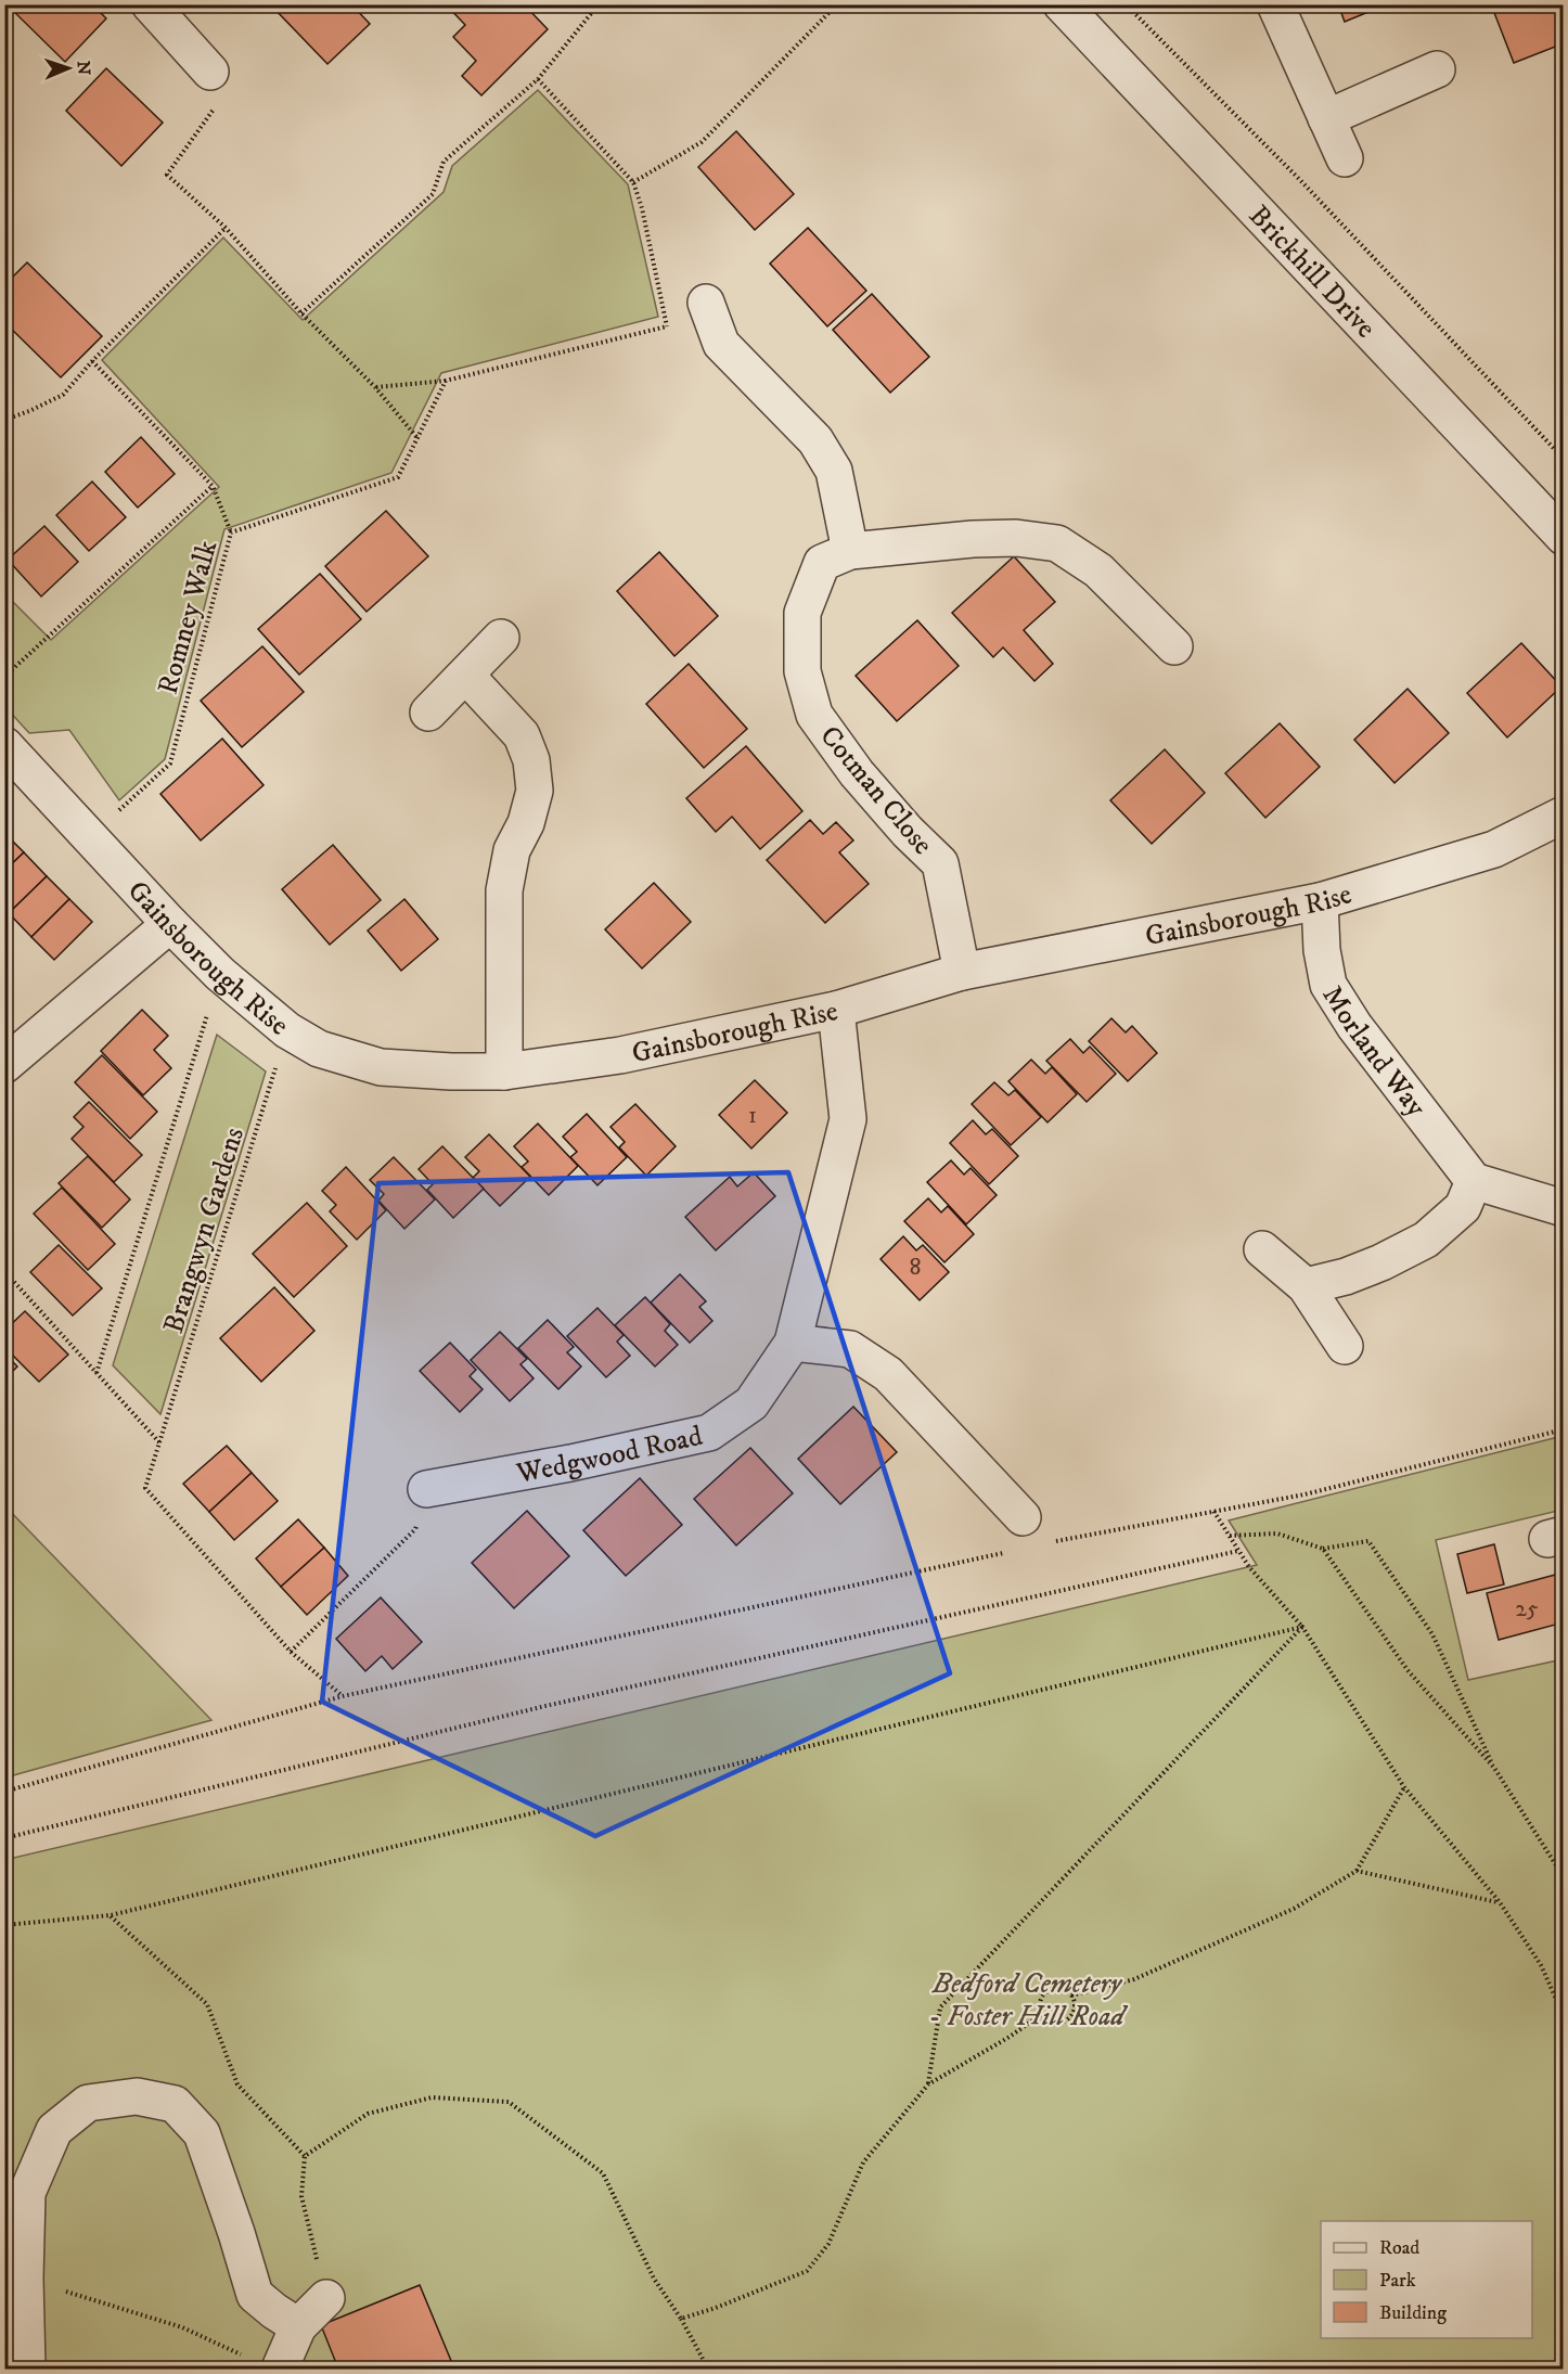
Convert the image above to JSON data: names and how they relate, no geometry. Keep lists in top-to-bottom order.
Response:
{
  "streets": {
    "street": [
      "Brickhill Drive",
      "Cotman Close",
      "Gainsborough Rise",
      "Morland Way",
      "Wedgwood Road"
    ],
    "path": ["Romney Walk", "Brangwyn Gardens"]
  },
  "crossings": [
    ["Romney Walk", "Gainsborough Rise"],
    ["Cotman Close", "Gainsborough Rise"],
    ["Gainsborough Rise", "Morland Way"],
    ["Gainsborough Rise", "Brangwyn Gardens"],
    ["Gainsborough Rise", "Wedgwood Road"]
  ],
  "parks": ["Bedford Cemetery - Foster Hill Road"],
  "house_numbers": ["1", "8", "25"],
  "legend": ["Road", "Park", "Building"],
  "north": "right"
}
